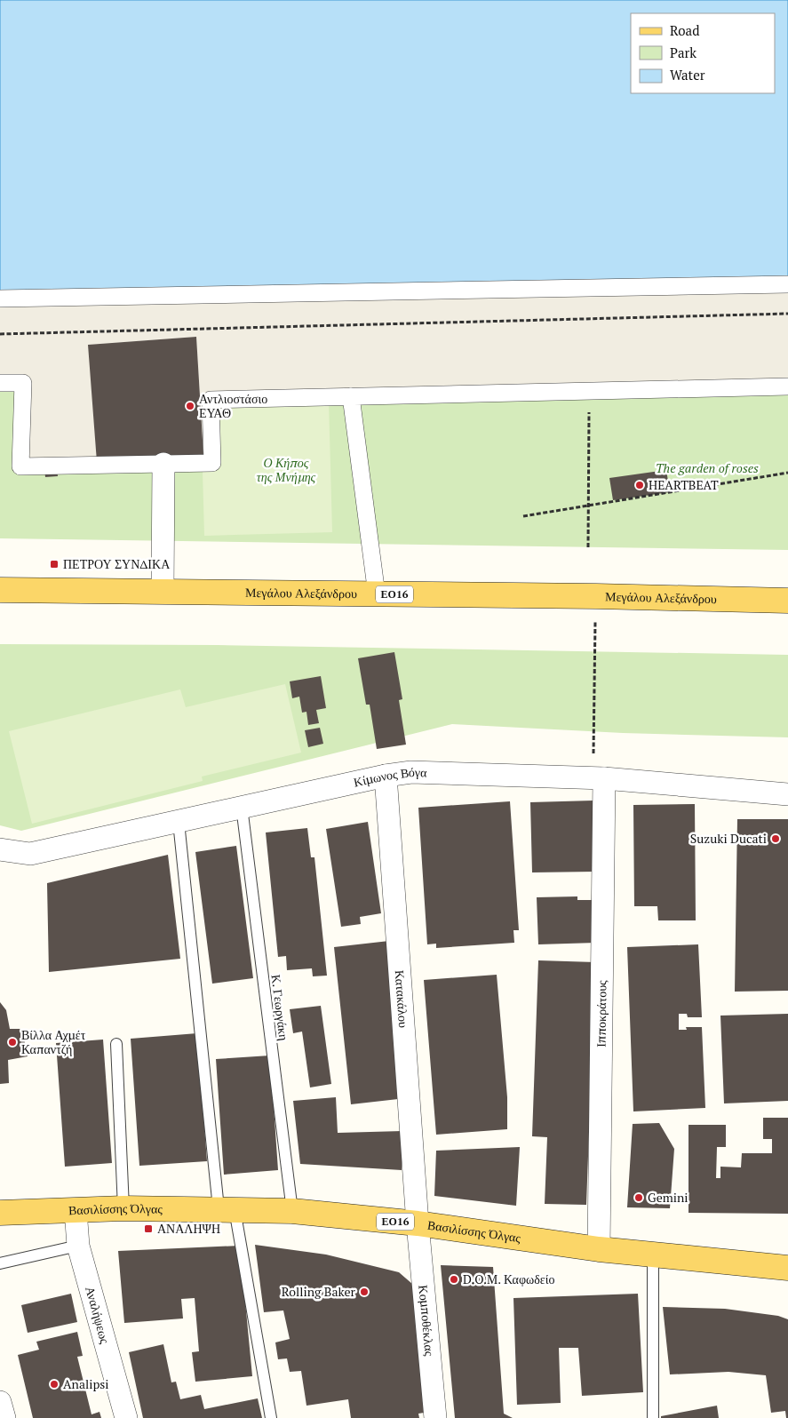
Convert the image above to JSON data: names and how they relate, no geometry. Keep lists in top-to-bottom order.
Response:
{
  "streets": {
    "main road": ["Μεγάλου Αλεξάνδρου", "ΕΟ16", "Βασιλίσσης Όλγας"],
    "street": [
      "Κίμωνος Βόγα",
      "Κατακάλου",
      "Ιπποκράτους",
      "Αναλήψεως",
      "Κομποθέκλας"
    ],
    "lane": ["Κ. Γεωργάκη"]
  },
  "crossings": [
    ["Κίμωνος Βόγα", "Κατακάλου"],
    ["Κίμωνος Βόγα", "Κ. Γεωργάκη"],
    ["Κίμωνος Βόγα", "Ιπποκράτους"],
    ["Κατακάλου", "Βασιλίσσης Όλγας"],
    ["Κατακάλου", "Κομποθέκλας"],
    ["Κ. Γεωργάκη", "Βασιλίσσης Όλγας"],
    ["Ιπποκράτους", "Βασιλίσσης Όλγας"],
    ["Βασιλίσσης Όλγας", "Αναλήψεως"],
    ["Βασιλίσσης Όλγας", "Κομποθέκλας"]
  ],
  "parks": ["Ο Κήπος της Μνήμης", "The garden of roses"],
  "places": {
    "other": [
      "Αντλιοστάσιο ΕΥΑΘ",
      "HEARTBEAT",
      "Suzuki Ducati",
      "Βίλλα Αχμέτ Καπαντζή",
      "Gemini",
      "D.O.M. Καφωδείο",
      "Rolling Baker",
      "Analipsi"
    ],
    "transit": ["ΠΕΤΡΟΥ ΣΥΝΔΙΚΑ", "ΑΝΑΛΗΨΗ"]
  },
  "legend": ["Road", "Park", "Water"]
}
